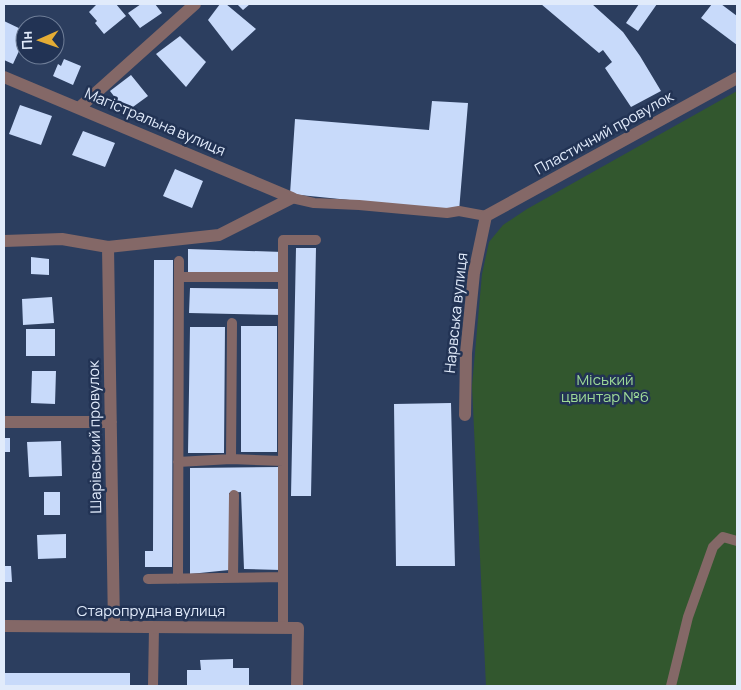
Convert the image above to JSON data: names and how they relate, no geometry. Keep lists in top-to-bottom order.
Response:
{
  "streets": {
    "street": [
      "Магістральна вулиця",
      "Пластичний провулок",
      "Нарвська вулиця",
      "Шарівський провулок",
      "Старопрудна вулиця"
    ]
  },
  "crossings": [
    ["Пластичний провулок", "Нарвська вулиця"],
    ["Шарівський провулок", "Старопрудна вулиця"]
  ],
  "parks": ["Міський цвинтар №6"],
  "north": "left"
}
